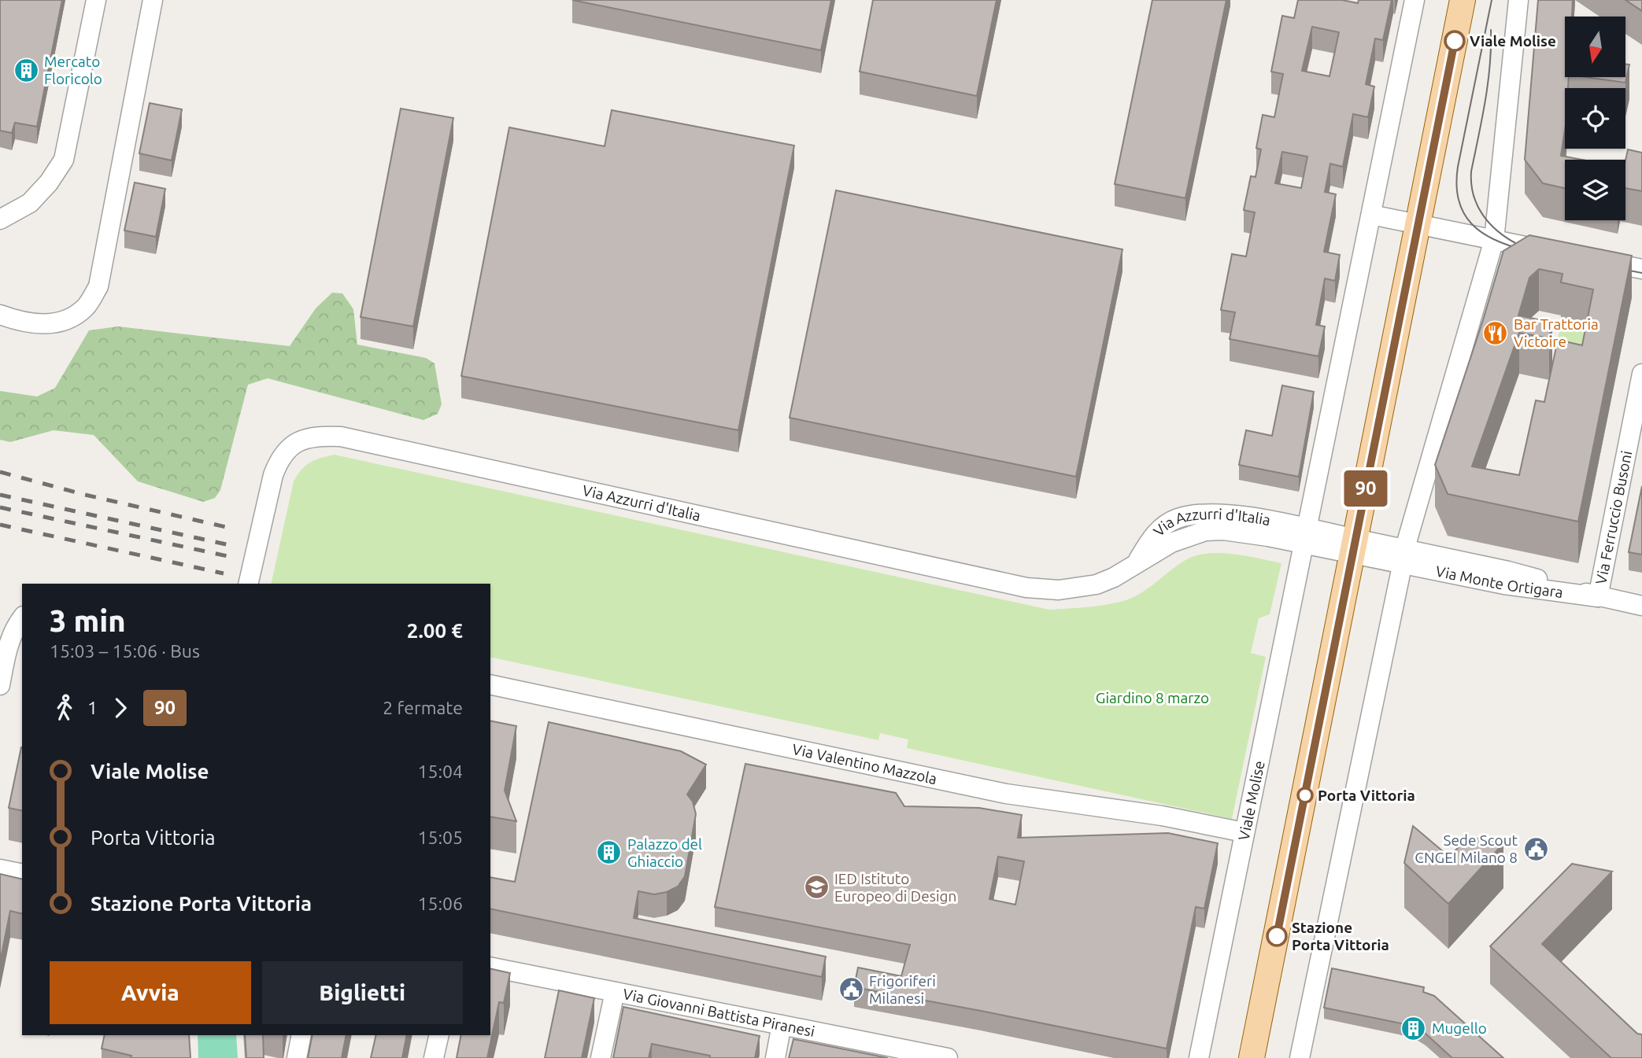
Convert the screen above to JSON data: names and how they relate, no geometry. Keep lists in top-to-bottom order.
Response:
{
  "streets": {
    "street": [
      "Via Azzurri d'Italia",
      "Via Ferruccio Busoni",
      "Via Monte Ortigara",
      "Via Valentino Mazzola",
      "Viale Molise",
      "Via Giovanni Battista Piranesi"
    ]
  },
  "crossings": [
    ["Via Azzurri d'Italia", "Viale Molise"],
    ["Via Ferruccio Busoni", "Via Monte Ortigara"],
    ["Via Valentino Mazzola", "Viale Molise"]
  ],
  "parks": ["Giardino 8 marzo"],
  "places": {
    "other": ["Viale Molise", "Porta Vittoria", "Stazione Porta Vittoria"],
    "building": ["Mercato Floricolo", "Palazzo del Ghiaccio", "Mugello"],
    "restaurant": ["Bar Trattoria Victoire"],
    "public building": ["Sede Scout CNGEI Milano 8", "Frigoriferi Milanesi"],
    "school or university": ["IED Istituto Europeo di Design"]
  },
  "lines": ["bus line 90"],
  "north": "bottom",
  "page": {
    "on_map": "90",
    "heading": ["3 min", "15:03 – 15:06 · Bus", "2.00 €"],
    "legs": ["1", "90", "2 fermate"],
    "list": [
      {
        "name": "Viale Molise",
        "value": "15:04"
      },
      {
        "name": "Porta Vittoria",
        "value": "15:05"
      },
      {
        "name": "Stazione Porta Vittoria",
        "value": "15:06"
      }
    ],
    "buttons": ["Avvia", "Biglietti"]
  }
}
